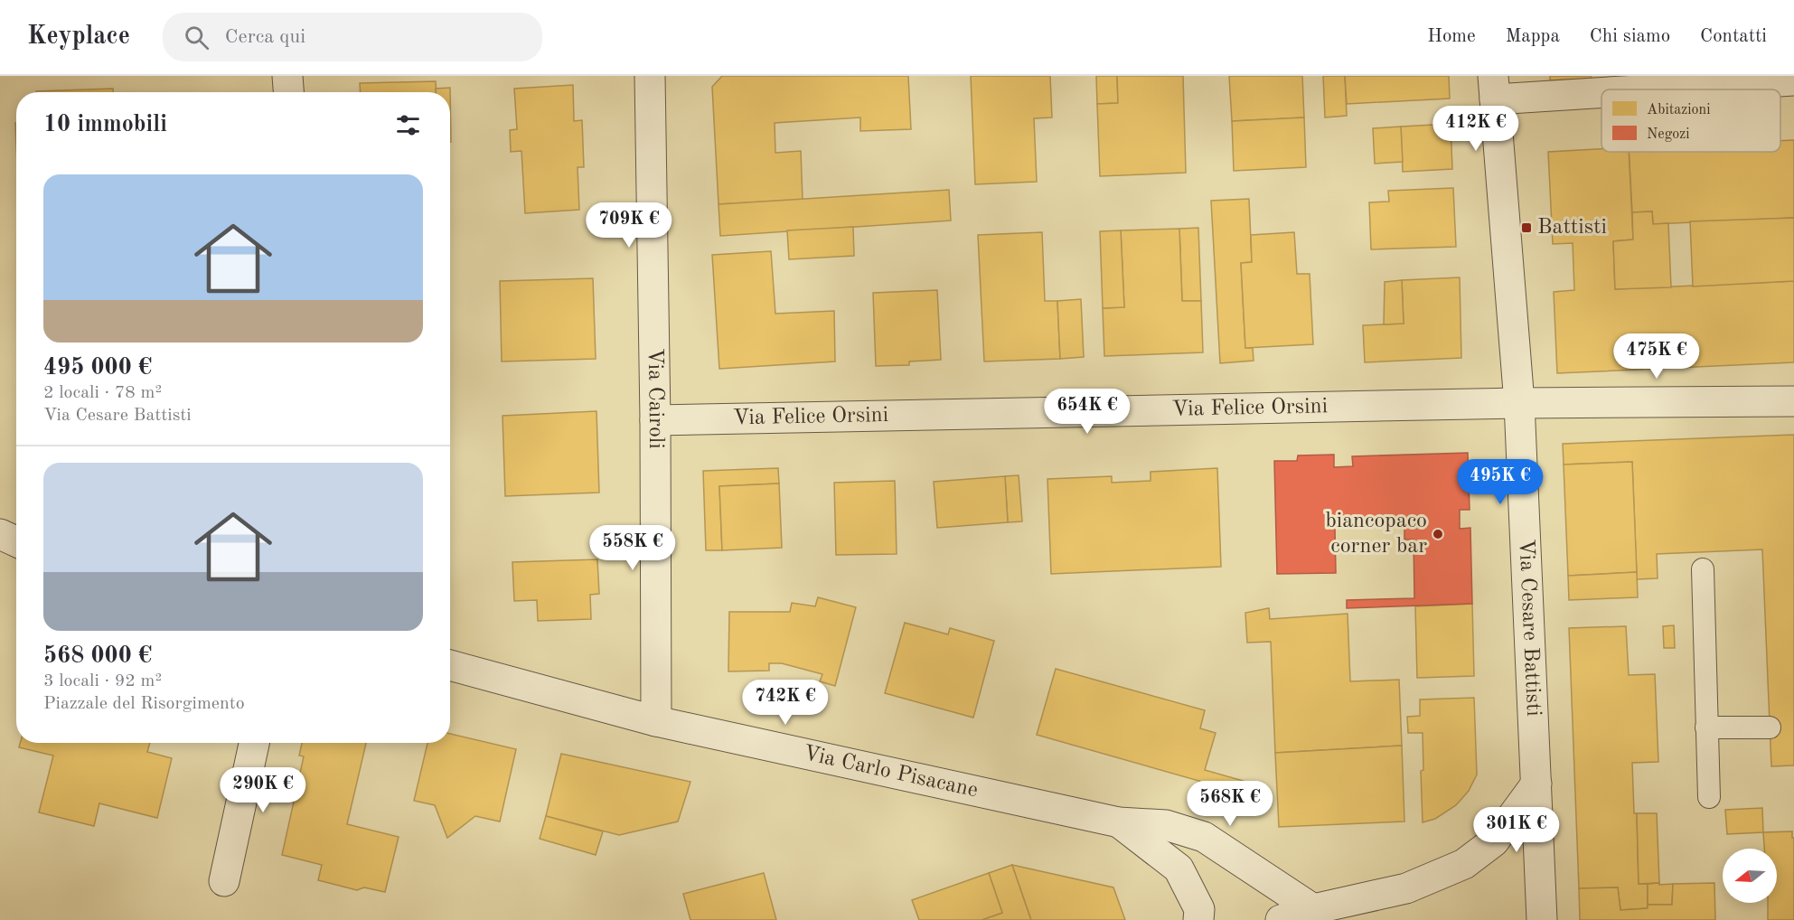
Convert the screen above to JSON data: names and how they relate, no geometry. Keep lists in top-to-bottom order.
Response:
{
  "streets": {
    "street": [
      "Via Cairoli",
      "Via Felice Orsini",
      "Via Cesare Battisti",
      "Via Carlo Pisacane"
    ]
  },
  "crossings": [
    ["Via Cairoli", "Via Felice Orsini"],
    ["Via Cairoli", "Via Carlo Pisacane"],
    ["Via Felice Orsini", "Via Cesare Battisti"]
  ],
  "places": {
    "transit": ["Battisti"],
    "other": ["biancopaco corner bar"]
  },
  "legend": ["Abitazioni", "Negozi"],
  "north": "left",
  "page": {
    "header": "Keyplace",
    "search": "Cerca qui",
    "nav": [
      "Home",
      "Mappa",
      "Chi siamo",
      "Contatti"
    ],
    "heading": "10 immobili",
    "price": [
      "412K €",
      "709K €",
      "475K €",
      "654K €",
      "495K €",
      "558K €",
      "742K €",
      "290K €",
      "568K €",
      "301K €"
    ],
    "list": [
      {
        "name": "495 000 €",
        "note": "2 locali · 78 m² · Via Cesare Battisti"
      },
      {
        "name": "568 000 €",
        "note": "3 locali · 92 m² · Piazzale del Risorgimento"
      }
    ]
  }
}
